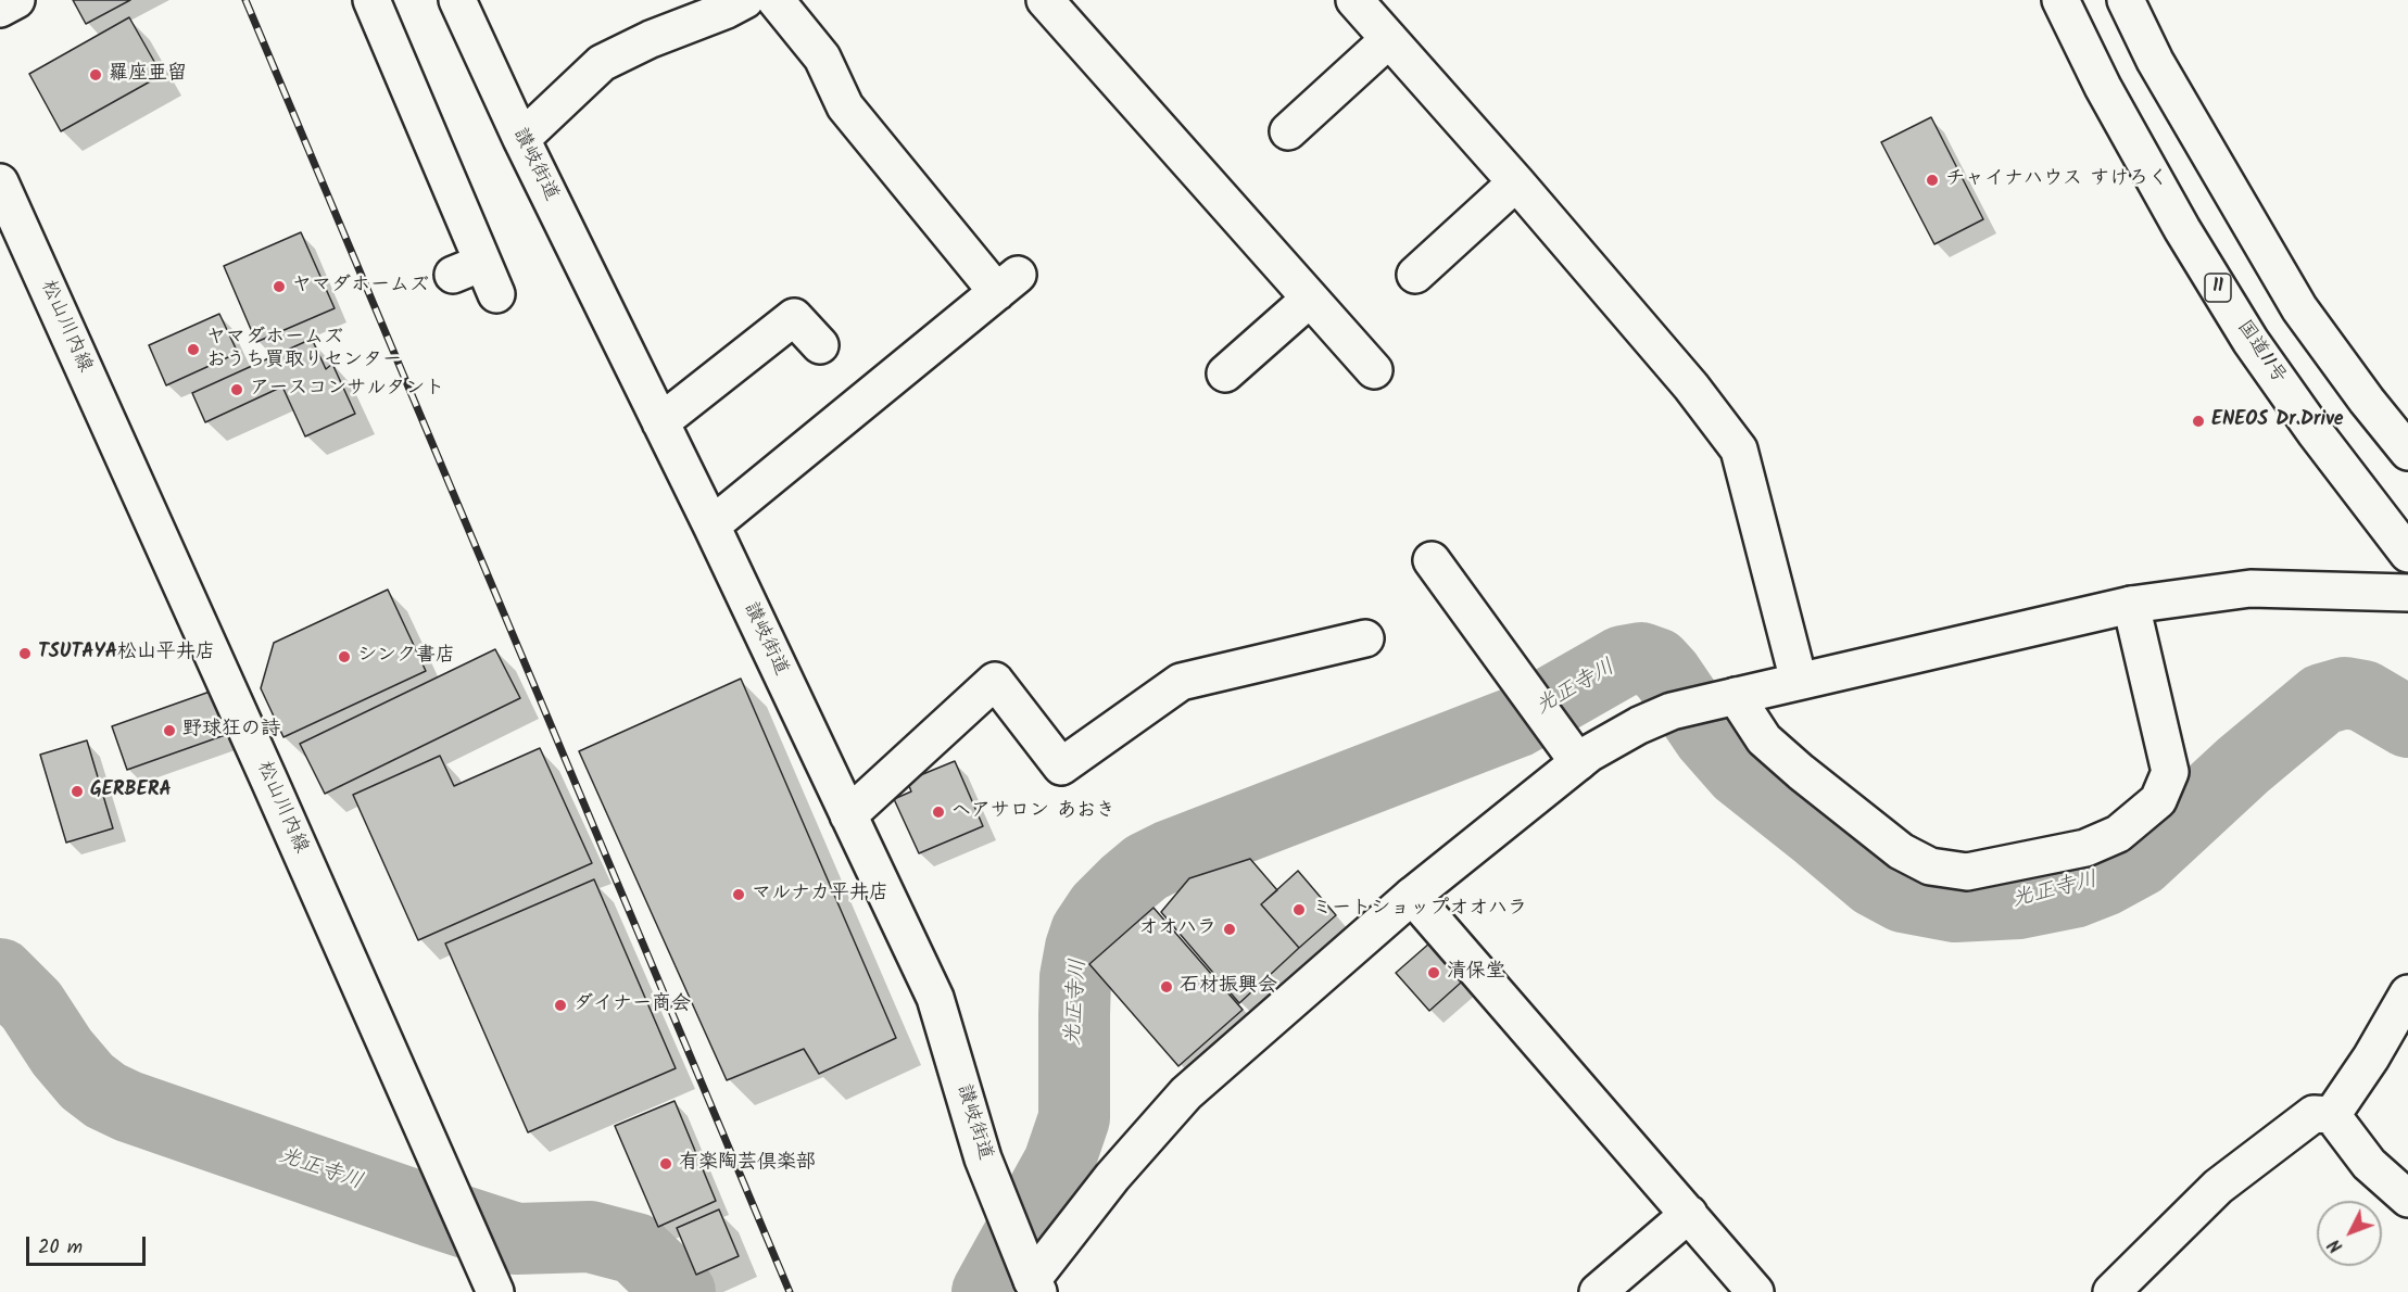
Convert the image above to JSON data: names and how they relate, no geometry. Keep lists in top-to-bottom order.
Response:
{
  "streets": {
    "main road": [
      "讃岐街道",
      "11",
      "松山川内線",
      "国道11号"
    ]
  },
  "water": ["光正寺川"],
  "places": [
    "羅座亜留",
    "チャイナハウス すけろく",
    "ヤマダホームズ",
    "ヤマダホームズ おうち買取りセンター",
    "アースコンサルタント",
    "ENEOS Dr.Drive",
    "TSUTAYA松山平井店",
    "シンク書店",
    "野球狂の詩",
    "GERBERA",
    "ヘアサロン あおき",
    "マルナカ平井店",
    "ミートショップオオハラ",
    "オオハラ",
    "清保堂",
    "石材振興会",
    "ダイナー商会",
    "有楽陶芸倶楽部"
  ],
  "scale_bar": "20 m",
  "north": "bottom left"
}
